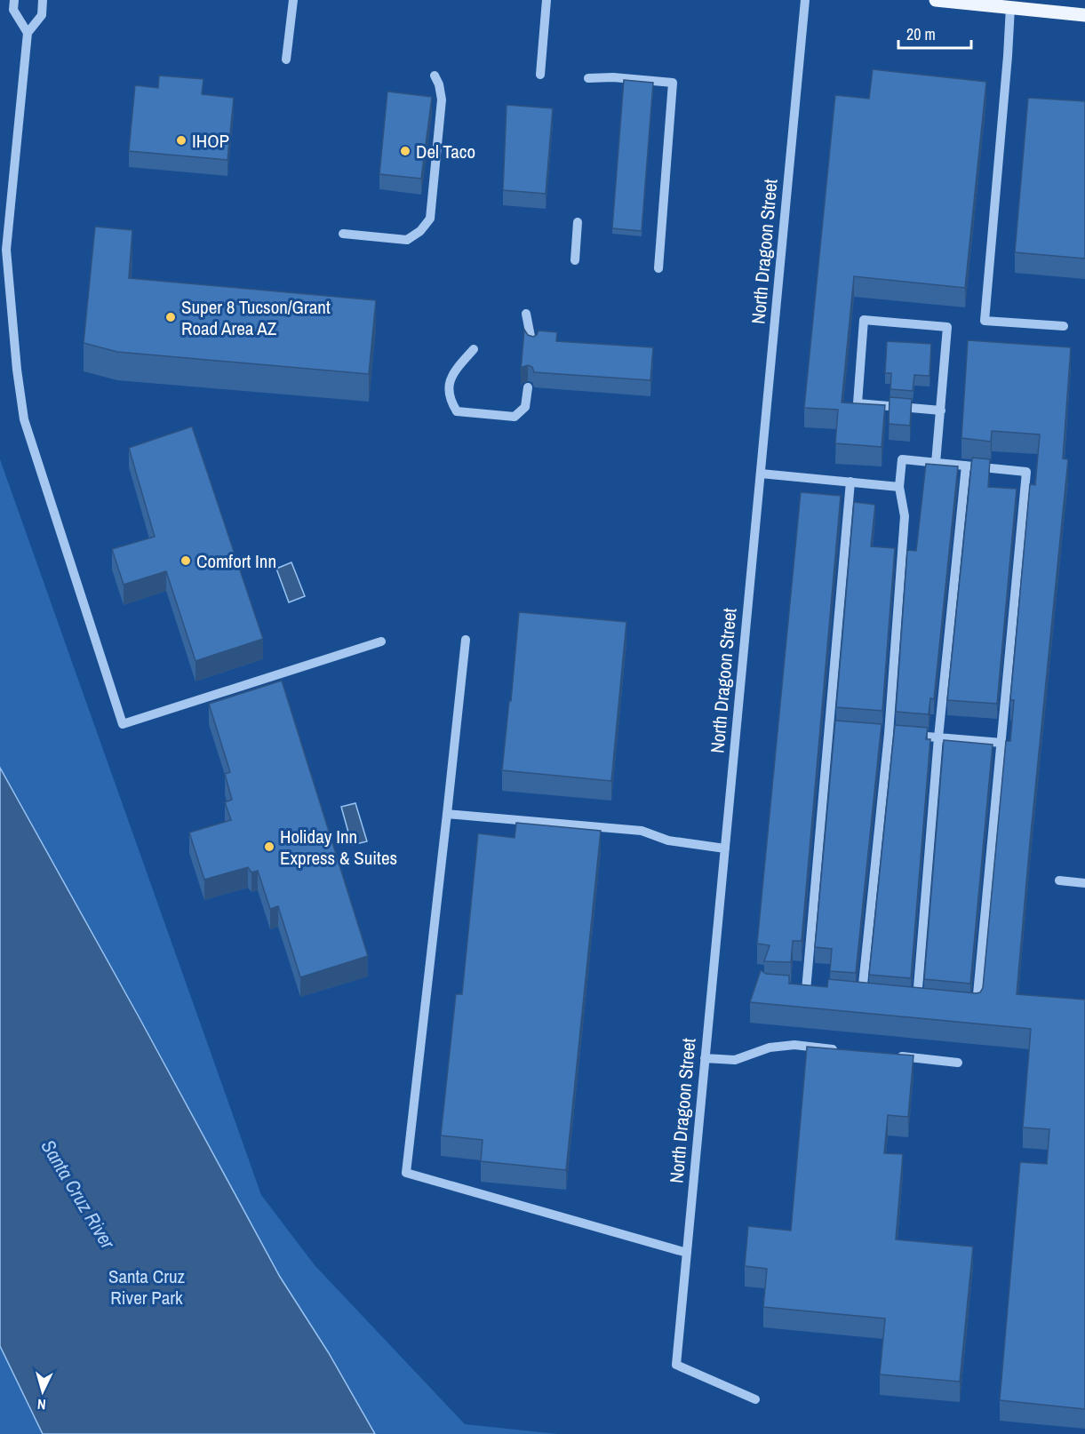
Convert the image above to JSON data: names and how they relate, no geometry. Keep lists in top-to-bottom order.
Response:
{
  "streets": {
    "street": ["North Dragoon Street"]
  },
  "water": ["Santa Cruz River"],
  "parks": ["Santa Cruz River Park"],
  "places": [
    "IHOP",
    "Del Taco",
    "Super 8 Tucson/Grant Road Area AZ",
    "Comfort Inn",
    "Holiday Inn Express & Suites"
  ],
  "scale_bar": "20 m",
  "north": "bottom"
}
